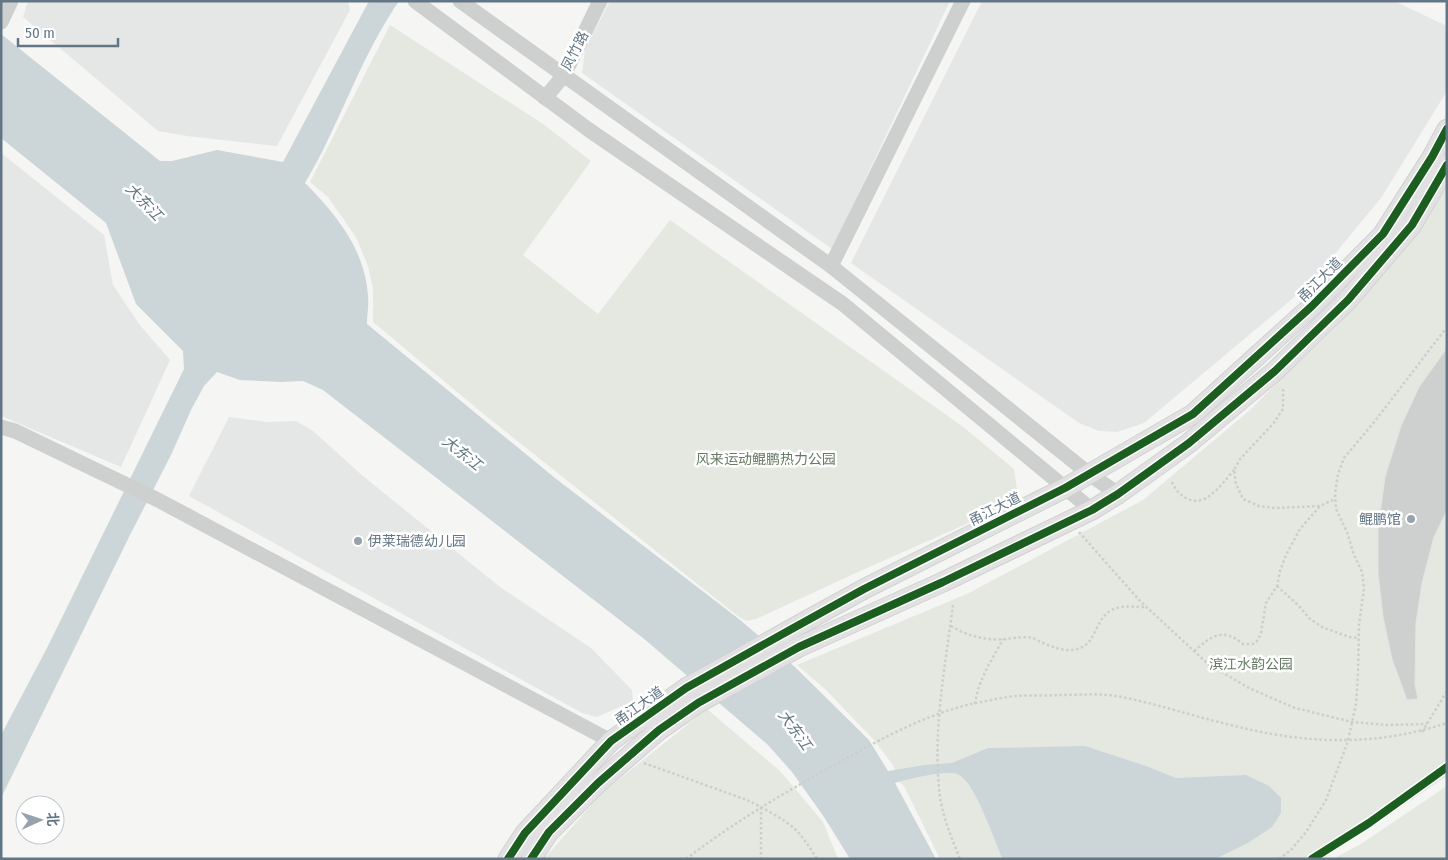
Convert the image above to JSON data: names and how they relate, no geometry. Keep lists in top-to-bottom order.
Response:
{
  "streets": {
    "main road": ["甬江大道"],
    "street": ["凤竹路"]
  },
  "water": ["大东江"],
  "parks": ["风来运动鲲鹏热力公园", "滨江水韵公园"],
  "places": ["鲲鹏馆", "伊莱瑞德幼儿园"],
  "scale_bar": "50 m",
  "north": "right"
}
